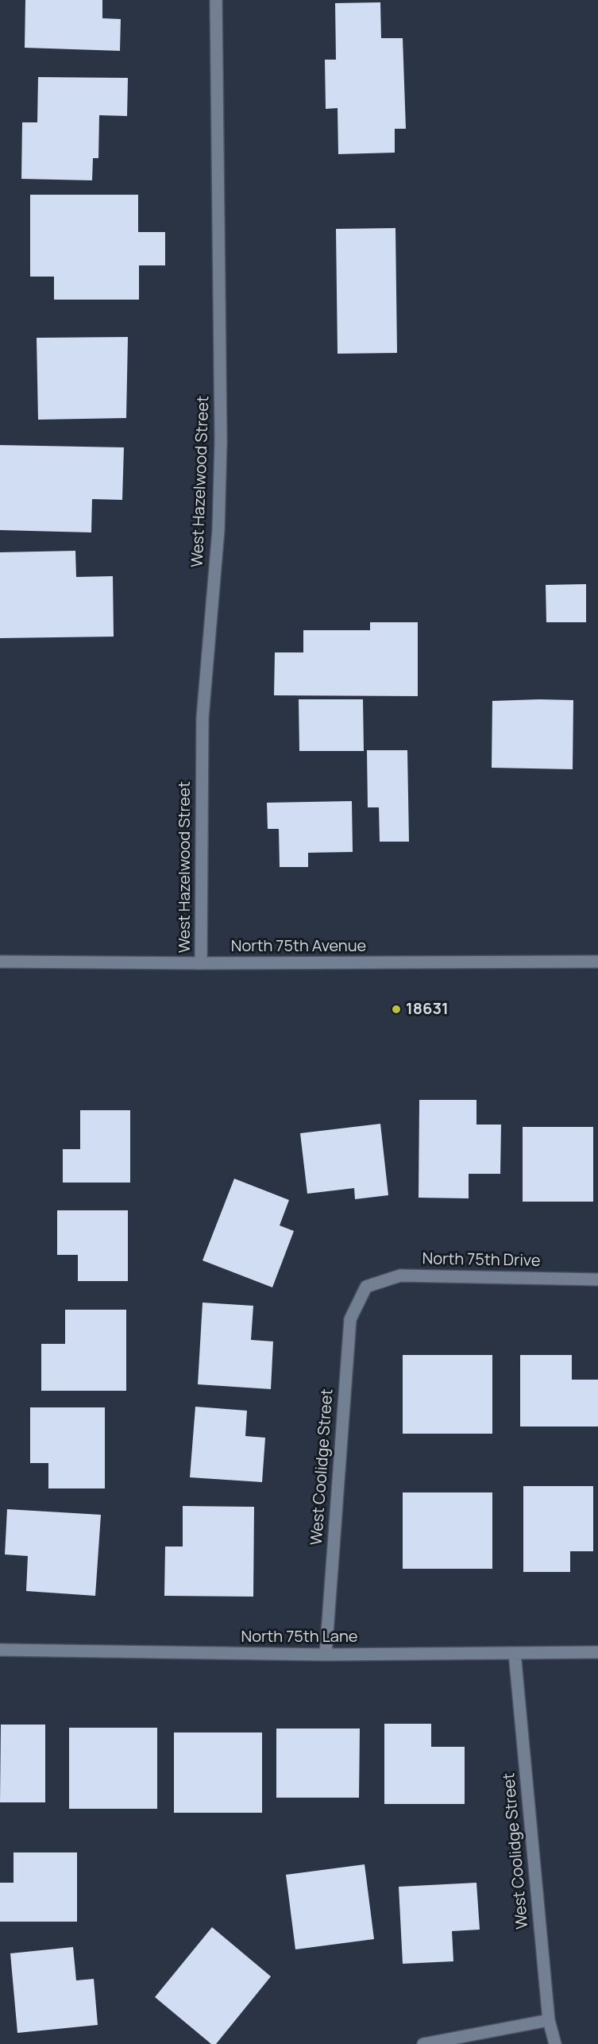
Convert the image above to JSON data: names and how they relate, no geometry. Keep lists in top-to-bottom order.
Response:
{
  "streets": {
    "street": [
      "West Hazelwood Street",
      "North 75th Avenue",
      "North 75th Drive",
      "West Coolidge Street",
      "North 75th Lane"
    ]
  },
  "crossings": [
    ["West Hazelwood Street", "North 75th Avenue"],
    ["North 75th Drive", "West Coolidge Street"],
    ["West Coolidge Street", "North 75th Lane"]
  ],
  "places": ["18631"]
}
